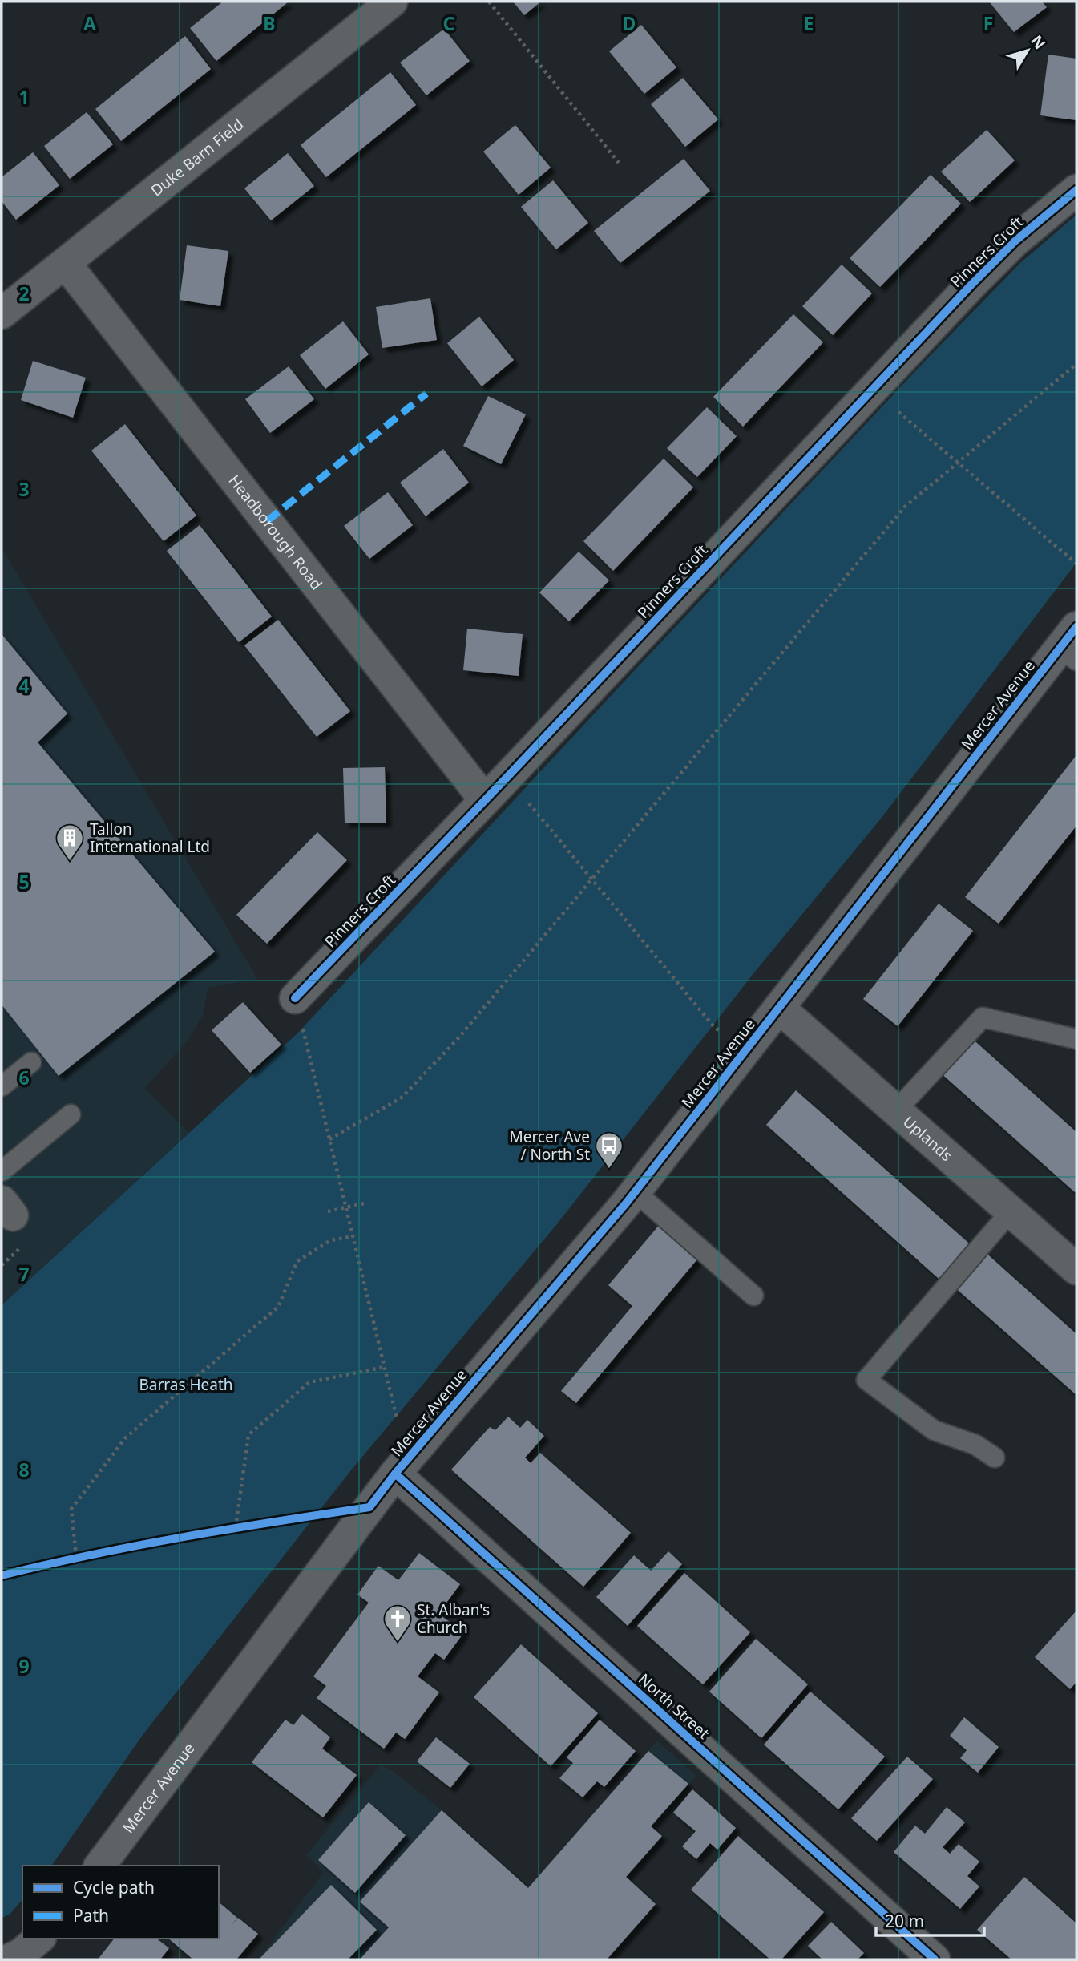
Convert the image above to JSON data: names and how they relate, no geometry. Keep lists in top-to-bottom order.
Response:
{
  "streets": {
    "street": [
      "Duke Barn Field",
      "Pinners Croft",
      "Headborough Road",
      "Mercer Avenue",
      "Uplands",
      "North Street"
    ]
  },
  "crossings": [
    ["Duke Barn Field", "Headborough Road"],
    ["Pinners Croft", "Headborough Road"],
    ["Mercer Avenue", "Uplands"],
    ["Mercer Avenue", "North Street"]
  ],
  "parks": ["Barras Heath"],
  "places": {
    "building": ["Tallon International Ltd"],
    "bus stop": ["Mercer Ave / North St"],
    "church": ["St. Alban's Church"]
  },
  "legend": ["Cycle path", "Path"],
  "scale_bar": "20 m",
  "north": "top right",
  "grid": {
    "columns": [
      "A",
      "B",
      "C",
      "D",
      "E",
      "F"
    ],
    "rows": [
      "1",
      "2",
      "3",
      "4",
      "5",
      "6",
      "7",
      "8",
      "9"
    ]
  }
}
